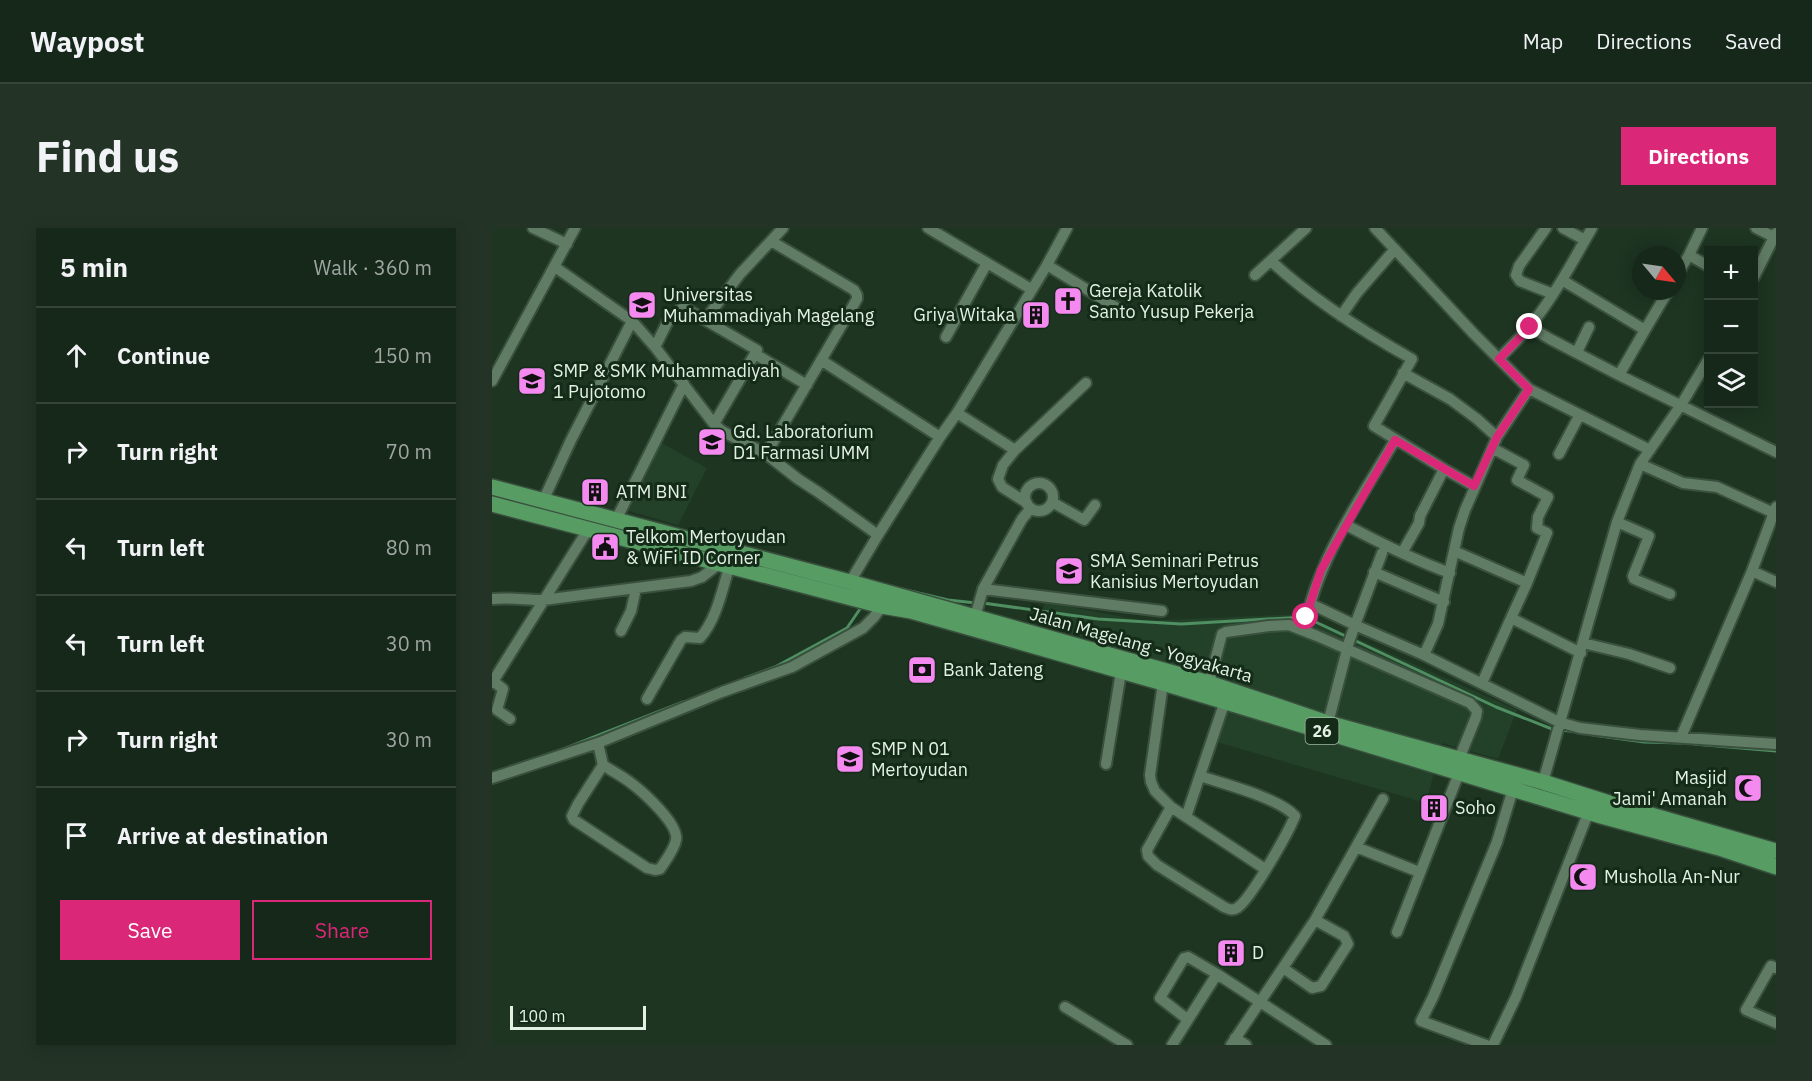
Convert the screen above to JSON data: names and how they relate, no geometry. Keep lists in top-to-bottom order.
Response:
{
  "streets": {
    "highway": ["Jalan Magelang - Yogyakarta", "26"]
  },
  "places": {
    "church": ["Gereja Katolik Santo Yusup Pekerja"],
    "school or university": [
      "Universitas Muhammadiyah Magelang",
      "SMP & SMK Muhammadiyah 1 Pujotomo",
      "Gd. Laboratorium D1 Farmasi UMM",
      "SMA Seminari Petrus Kanisius Mertoyudan",
      "SMP N 01 Mertoyudan"
    ],
    "building": [
      "Griya Witaka",
      "ATM BNI",
      "Soho",
      "D"
    ],
    "public building": ["Telkom Mertoyudan & WiFi ID Corner"],
    "bank": ["Bank Jateng"],
    "mosque": ["Masjid Jami' Amanah", "Musholla An-Nur"]
  },
  "scale_bar": "100 m",
  "north": "bottom right",
  "page": {
    "header": "Waypost",
    "nav": ["Map", "Directions", "Saved"],
    "buttons": [
      "Directions",
      ["Save", "Share"]
    ],
    "title": "Find us",
    "heading": ["5 min", "Walk · 360 m"],
    "map_buttons": ["+", "−"],
    "list": [
      ["Continue", "150 m"],
      ["Turn right", "70 m"],
      ["Turn left", "80 m"],
      ["Turn left", "30 m"],
      ["Turn right", "30 m"],
      "Arrive at destination"
    ],
    "scale": "100 m"
  }
}
